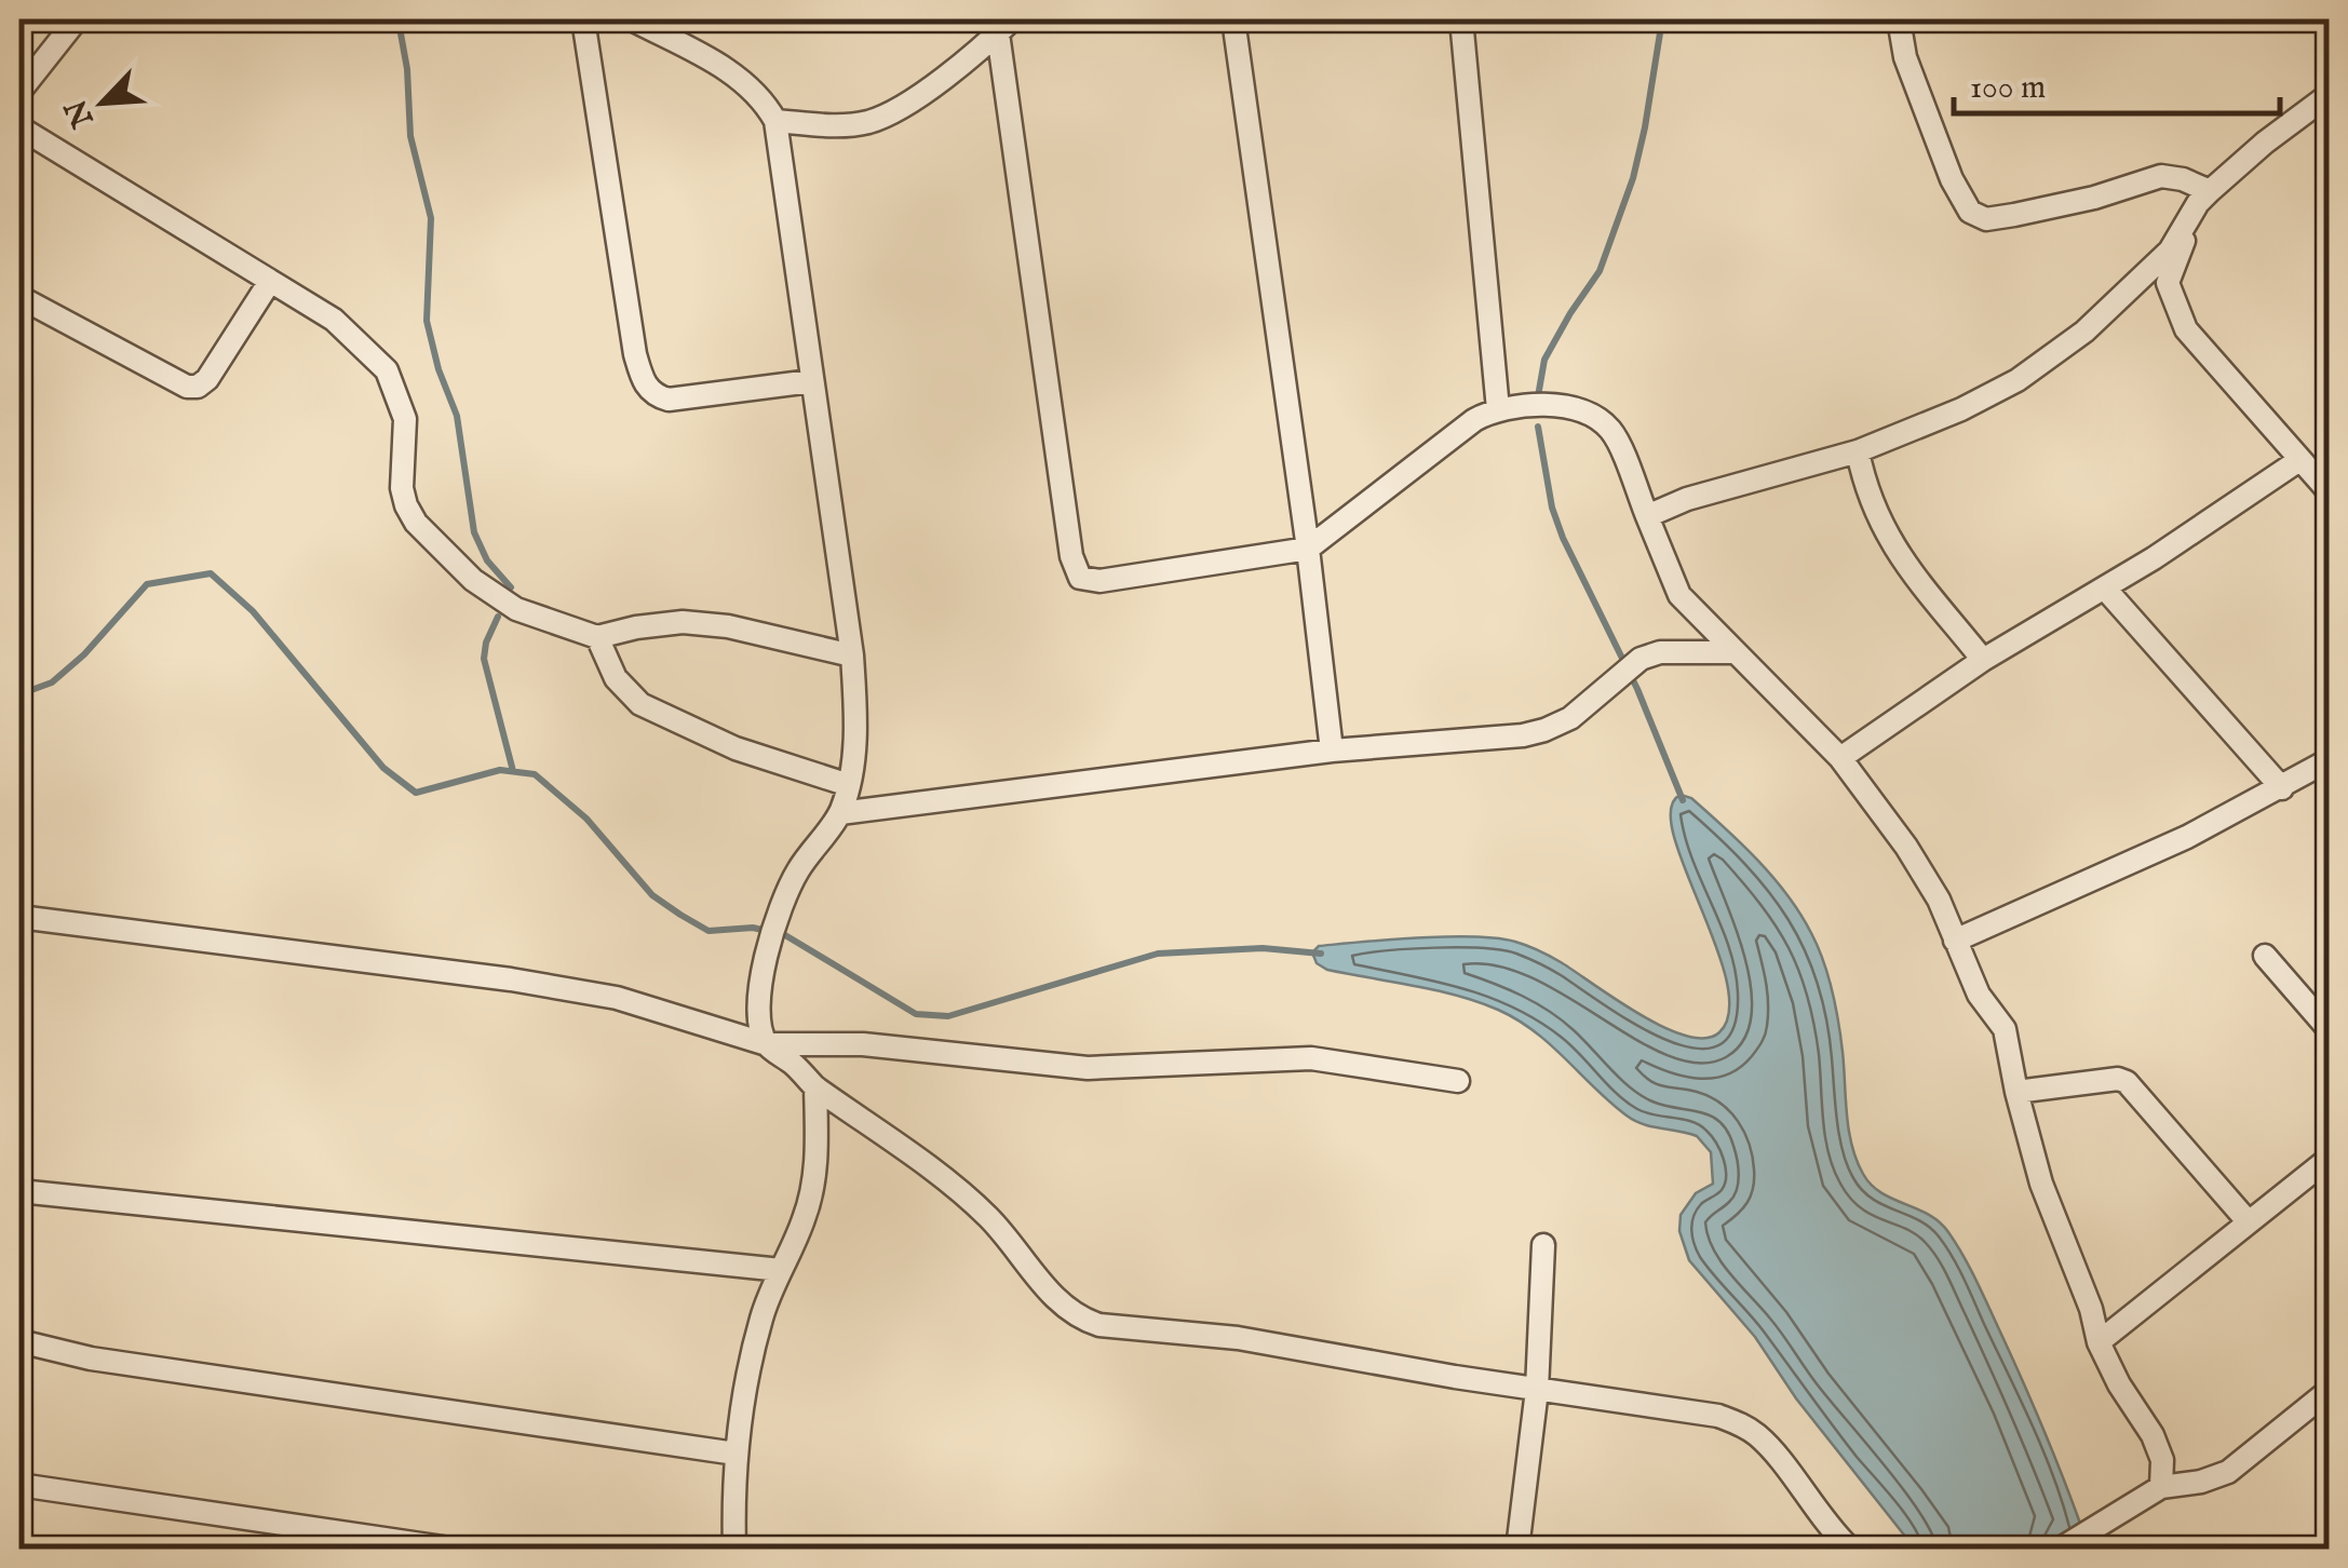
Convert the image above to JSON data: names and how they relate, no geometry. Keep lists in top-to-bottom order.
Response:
{
  "scale_bar": "100 m",
  "north": "bottom left"
}
